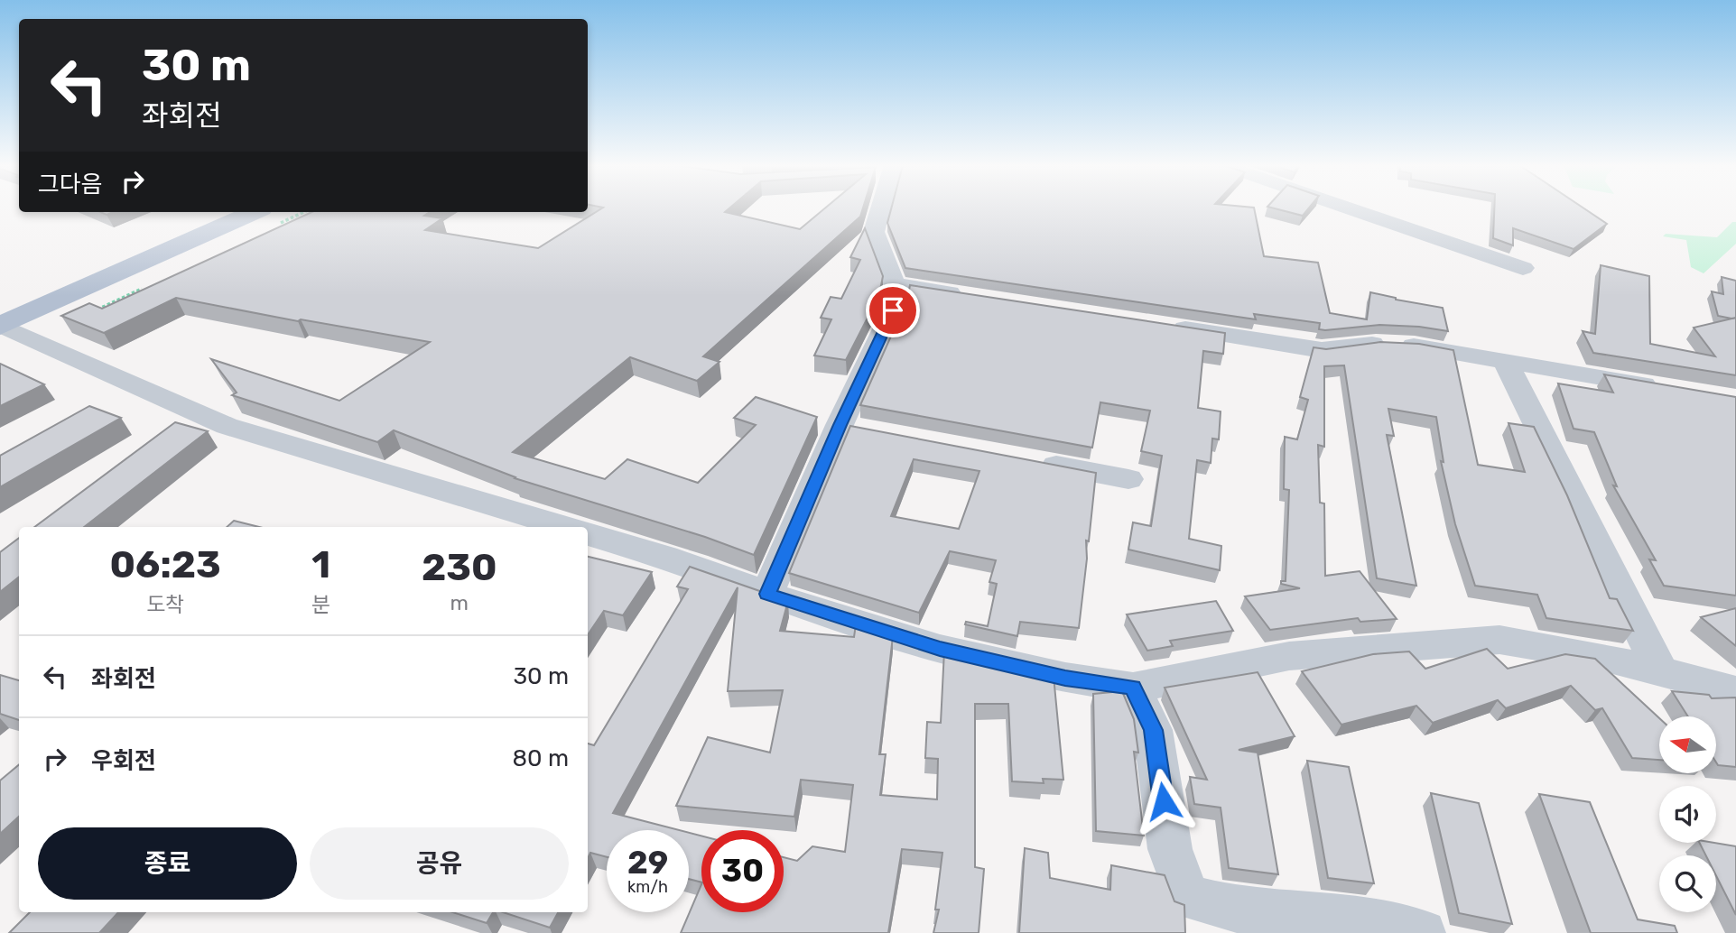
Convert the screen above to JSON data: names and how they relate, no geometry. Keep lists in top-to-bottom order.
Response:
{
  "north": "left",
  "page": {
    "turn": ["30 m", "좌회전"],
    "then": "그다음",
    "eta": [
      "06:23",
      "도착",
      "1",
      "분",
      "230",
      "m"
    ],
    "list": [
      {
        "name": "좌회전",
        "value": "30 m"
      },
      {
        "name": "우회전",
        "value": "80 m"
      }
    ],
    "buttons": ["종료", "공유"],
    "speed": "29 km/h",
    "limit": "30"
  }
}
